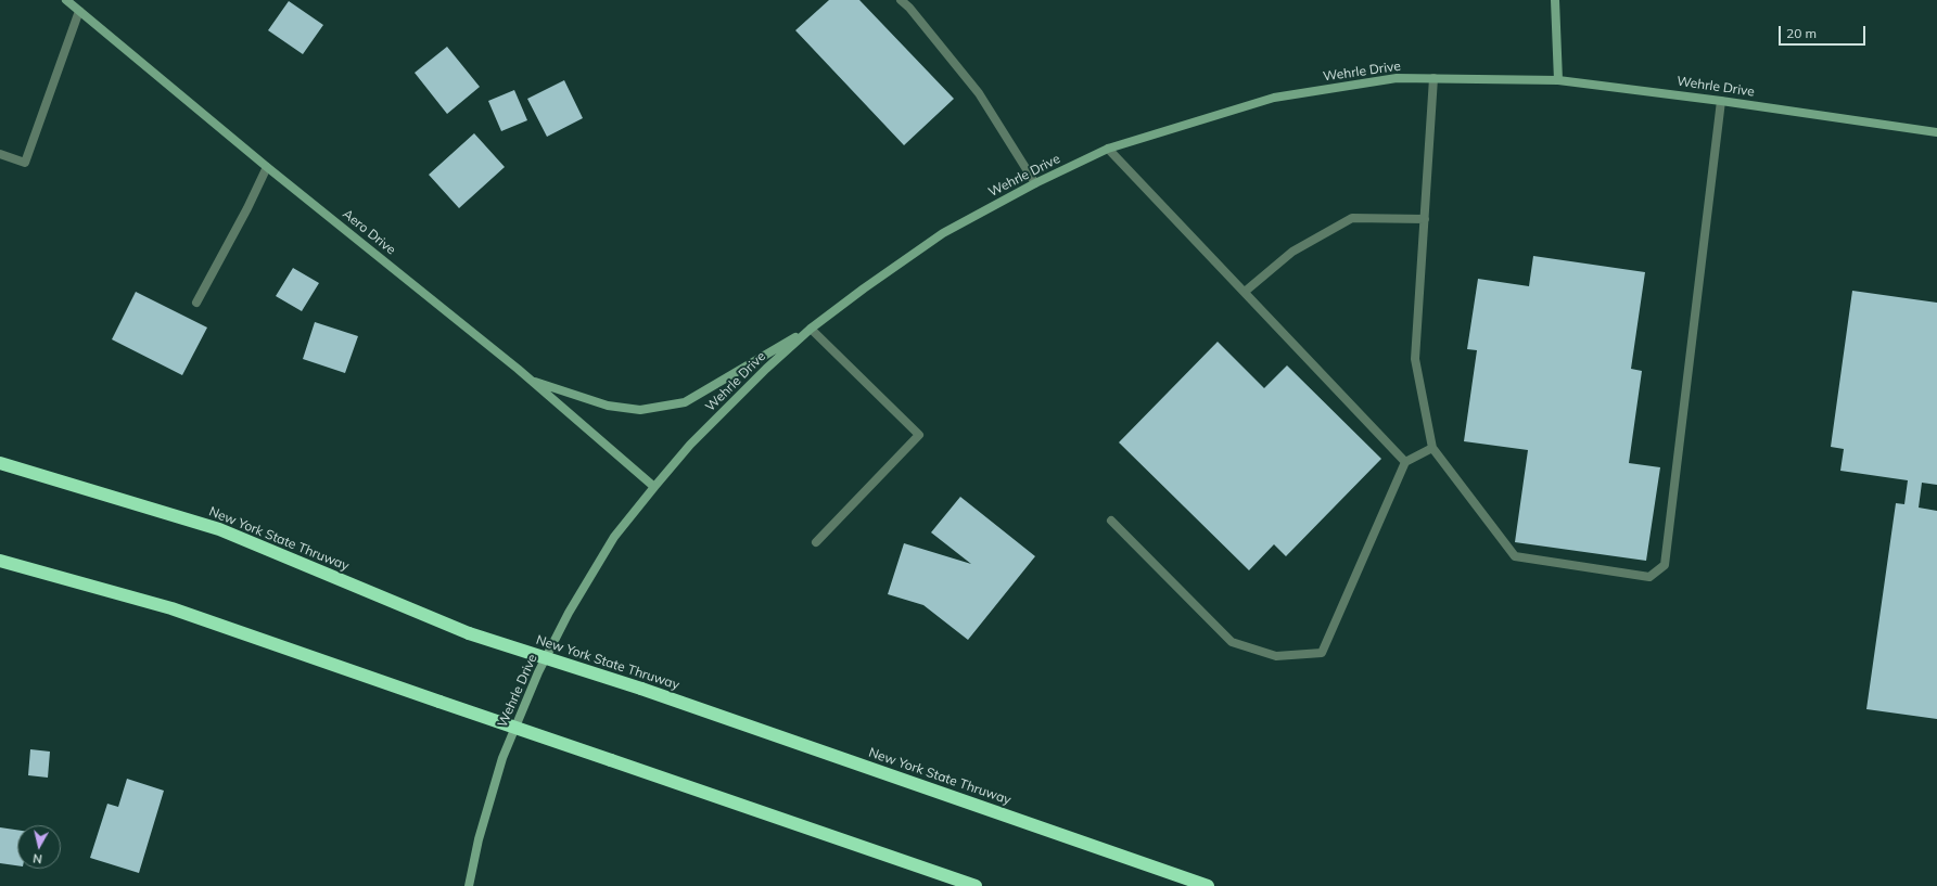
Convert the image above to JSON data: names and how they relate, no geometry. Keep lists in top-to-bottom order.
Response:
{
  "streets": {
    "highway": ["New York State Thruway"],
    "street": ["Wehrle Drive", "Aero Drive"]
  },
  "crossings": [
    ["Wehrle Drive", "Aero Drive"]
  ],
  "scale_bar": "20 m",
  "north": "bottom"
}
